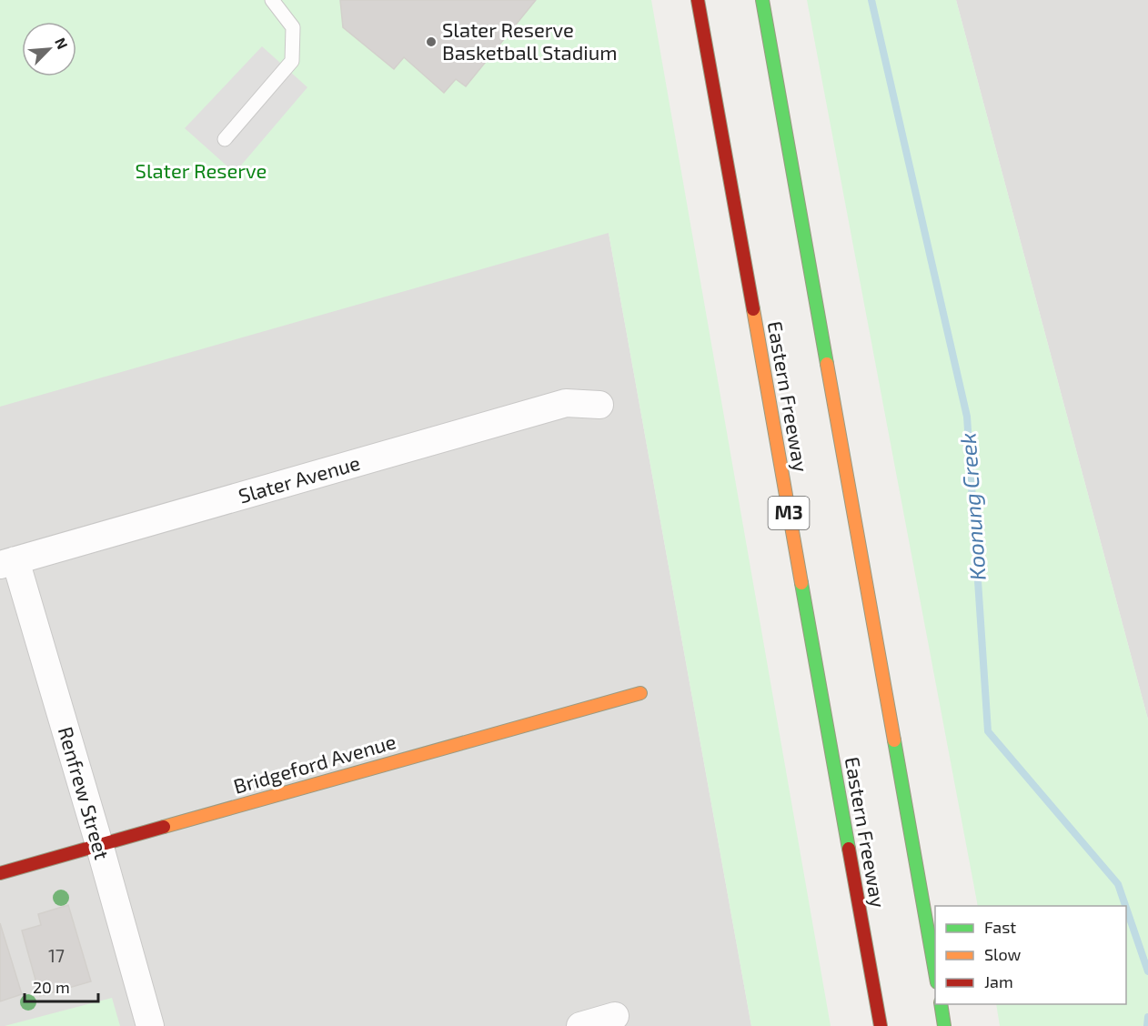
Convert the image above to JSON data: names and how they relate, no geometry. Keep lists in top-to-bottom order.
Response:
{
  "streets": {
    "main road": ["Eastern Freeway", "M3", "Bridgeford Avenue"],
    "street": ["Slater Avenue", "Renfrew Street"]
  },
  "crossings": [
    ["Slater Avenue", "Renfrew Street"],
    ["Bridgeford Avenue", "Renfrew Street"]
  ],
  "water": ["Koonung Creek"],
  "parks": ["Slater Reserve"],
  "places": ["Slater Reserve Basketball Stadium"],
  "house_numbers": ["17"],
  "legend": ["Fast", "Slow", "Jam"],
  "scale_bar": "20 m",
  "north": "top right"
}
